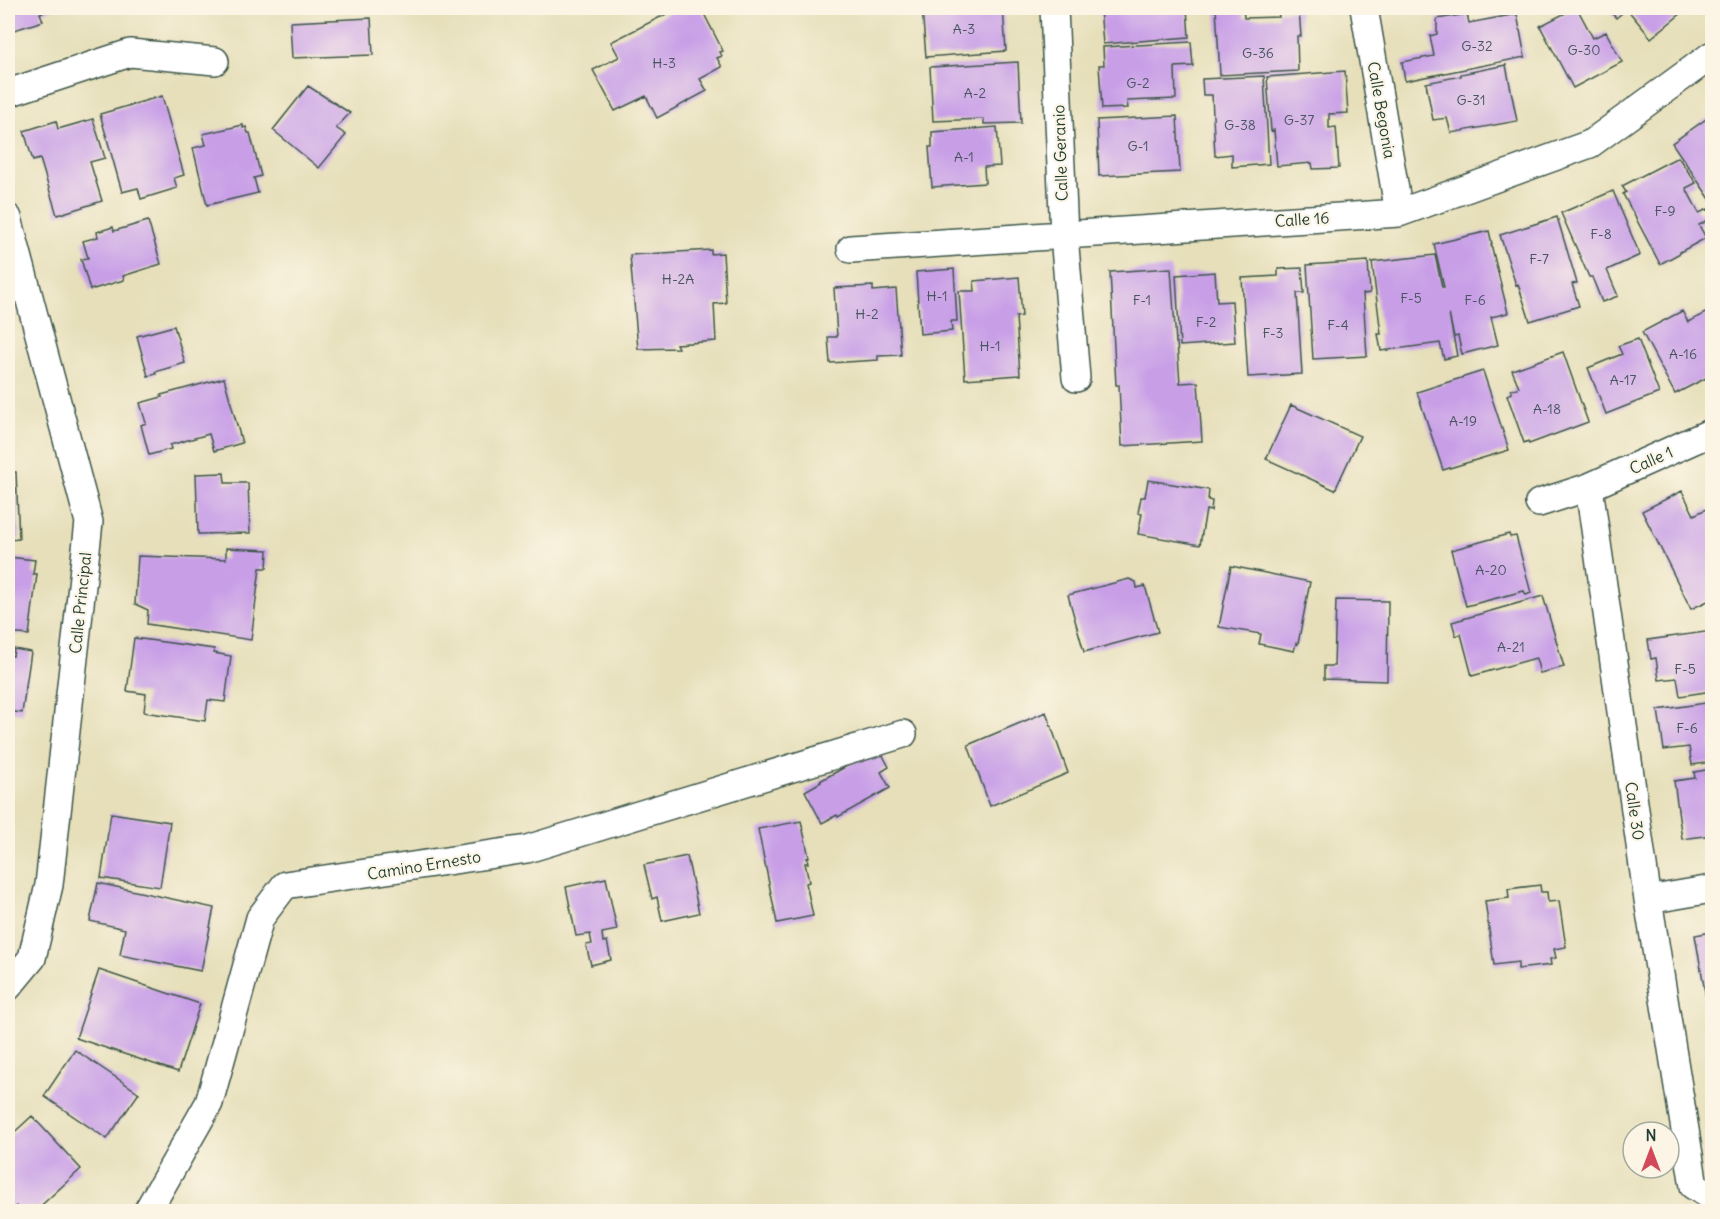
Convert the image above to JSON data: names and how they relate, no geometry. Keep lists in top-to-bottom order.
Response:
{
  "streets": {
    "street": [
      "Calle Begonia",
      "Calle Geranio",
      "Calle 16",
      "Calle 1",
      "Calle Principal",
      "Calle 30",
      "Camino Ernesto"
    ]
  },
  "crossings": [
    ["Calle Begonia", "Calle 16"],
    ["Calle Geranio", "Calle 16"],
    ["Calle 1", "Calle 30"]
  ],
  "house_numbers": [
    "A-3",
    "G-32",
    "G-30",
    "G-36",
    "H-3",
    "G-2",
    "A-2",
    "G-31",
    "G-37",
    "G-38",
    "G-1",
    "A-1",
    "F-9",
    "F-8",
    "F-7",
    "H-2A",
    "H-1",
    "F-5",
    "F-1",
    "F-6",
    "H-2",
    "F-2",
    "F-4",
    "F-3",
    "H-1",
    "A-16",
    "A-17",
    "A-18",
    "A-19",
    "A-20",
    "A-21",
    "F-5",
    "F-6"
  ],
  "north": "top"
}
